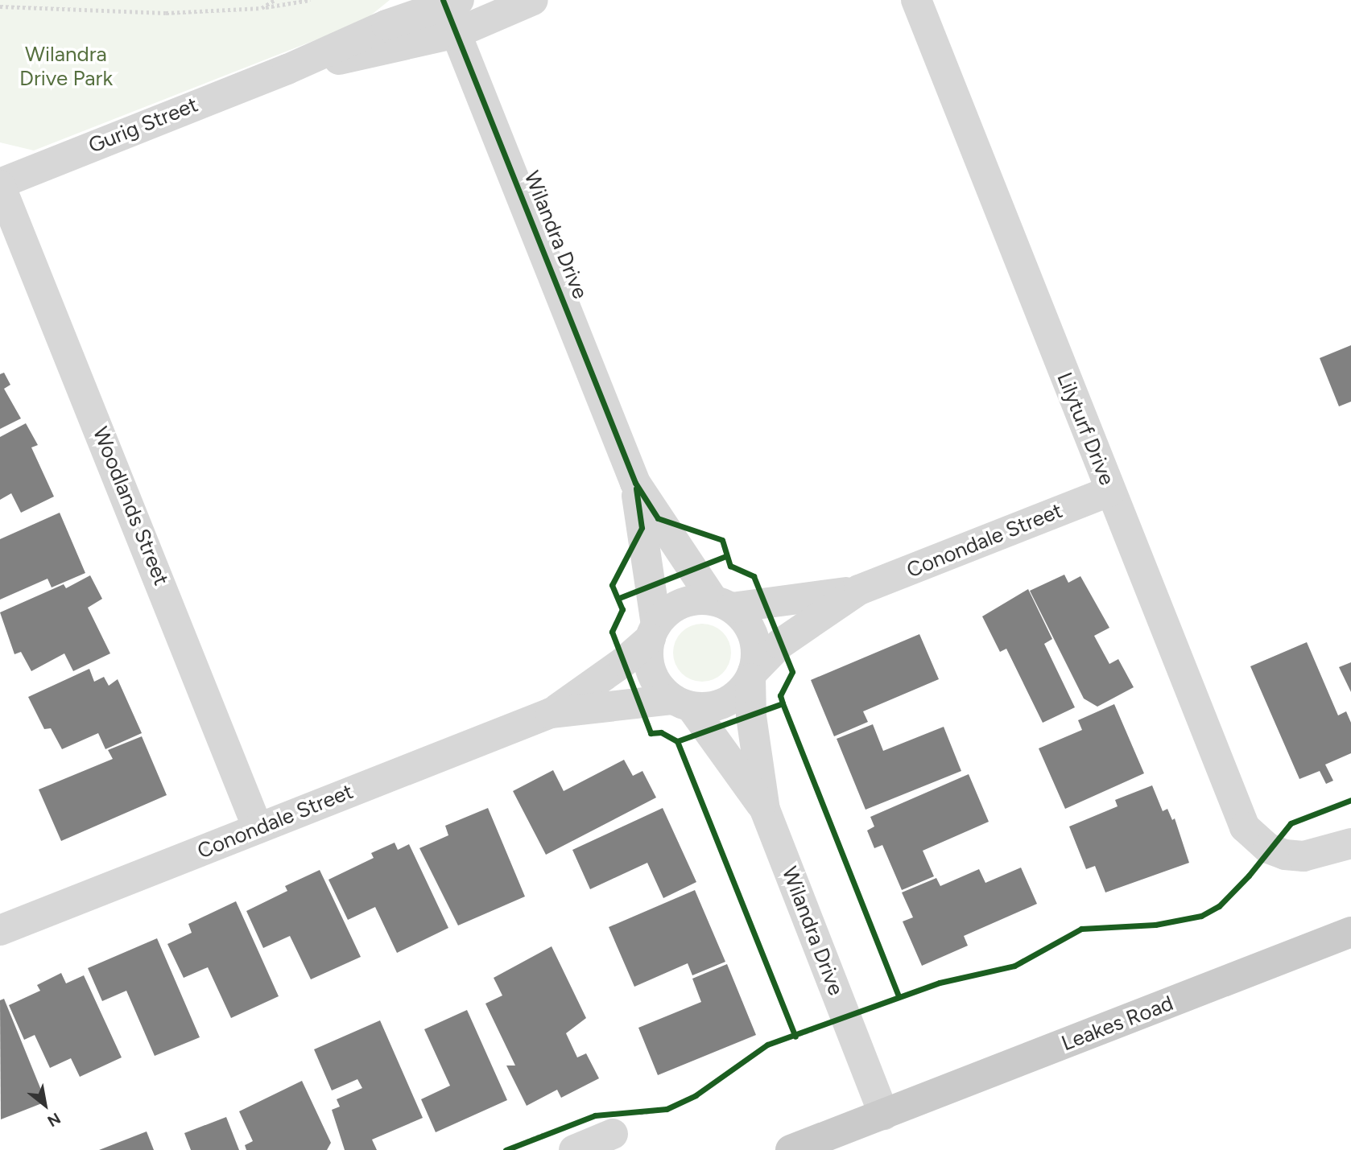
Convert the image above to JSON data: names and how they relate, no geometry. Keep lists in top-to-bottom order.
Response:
{
  "streets": {
    "main road": ["Leakes Road"],
    "street": [
      "Gurig Street",
      "Wilandra Drive",
      "Lilyturf Drive",
      "Woodlands Street",
      "Conondale Street"
    ]
  },
  "crossings": [
    ["Gurig Street", "Wilandra Drive"],
    ["Gurig Street", "Woodlands Street"],
    ["Wilandra Drive", "Conondale Street"],
    ["Wilandra Drive", "Leakes Road"],
    ["Lilyturf Drive", "Conondale Street"],
    ["Woodlands Street", "Conondale Street"]
  ],
  "parks": ["Wilandra Drive Park"],
  "north": "bottom right"
}
